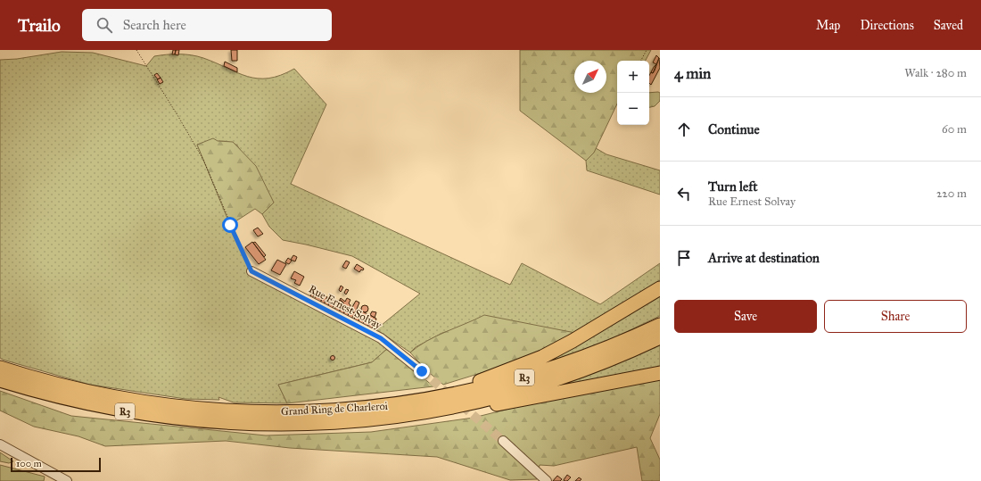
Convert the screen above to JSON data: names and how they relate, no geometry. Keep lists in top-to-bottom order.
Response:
{
  "streets": {
    "highway": ["R3", "Grand Ring de Charleroi"],
    "street": ["Rue Ernest Solvay"]
  },
  "scale_bar": "100 m",
  "north": "top right",
  "page": {
    "header": "Trailo",
    "search": "Search here",
    "nav": ["Map", "Directions", "Saved"],
    "heading": ["4 min", "Walk · 280 m"],
    "map_buttons": ["+", "−"],
    "list": [
      ["Continue", "60 m"],
      ["Turn left", "Rue Ernest Solvay", "220 m"],
      "Arrive at destination"
    ],
    "buttons": ["Save", "Share"],
    "scale": "100 m"
  }
}
